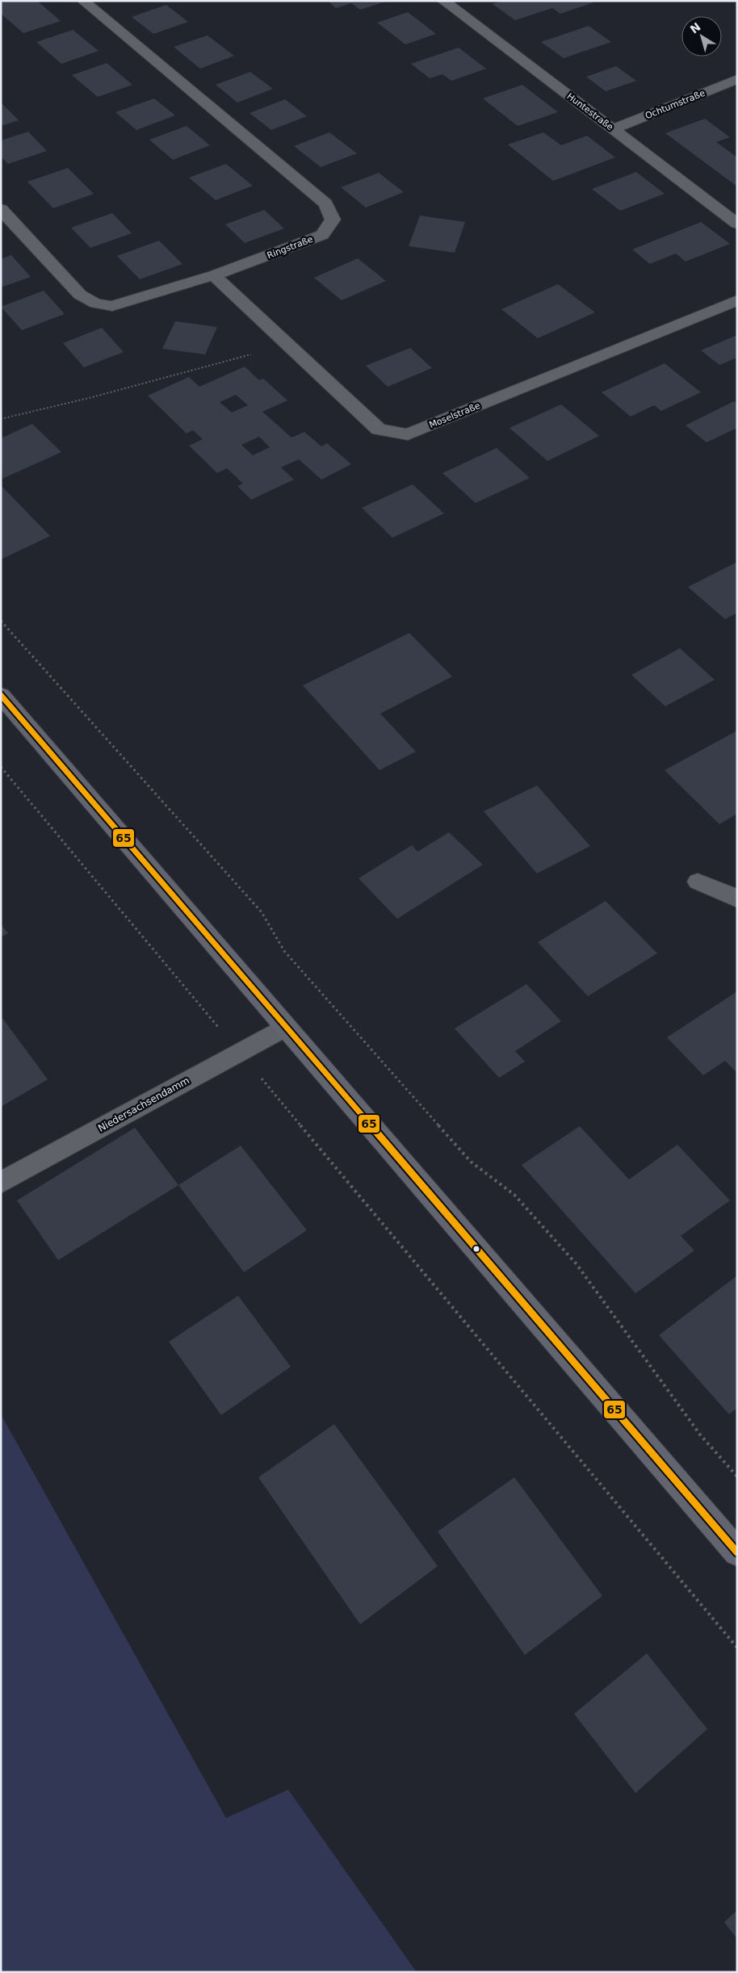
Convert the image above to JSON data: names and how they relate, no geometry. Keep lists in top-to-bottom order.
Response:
{
  "streets": {
    "street": [
      "Ochtumstraße",
      "Huntestraße",
      "Ringstraße",
      "Moselstraße",
      "Niedersachsendamm"
    ]
  },
  "crossings": [
    ["Ochtumstraße", "Huntestraße"],
    ["Ringstraße", "Moselstraße"]
  ],
  "lines": ["transit line 65"],
  "north": "top left"
}
